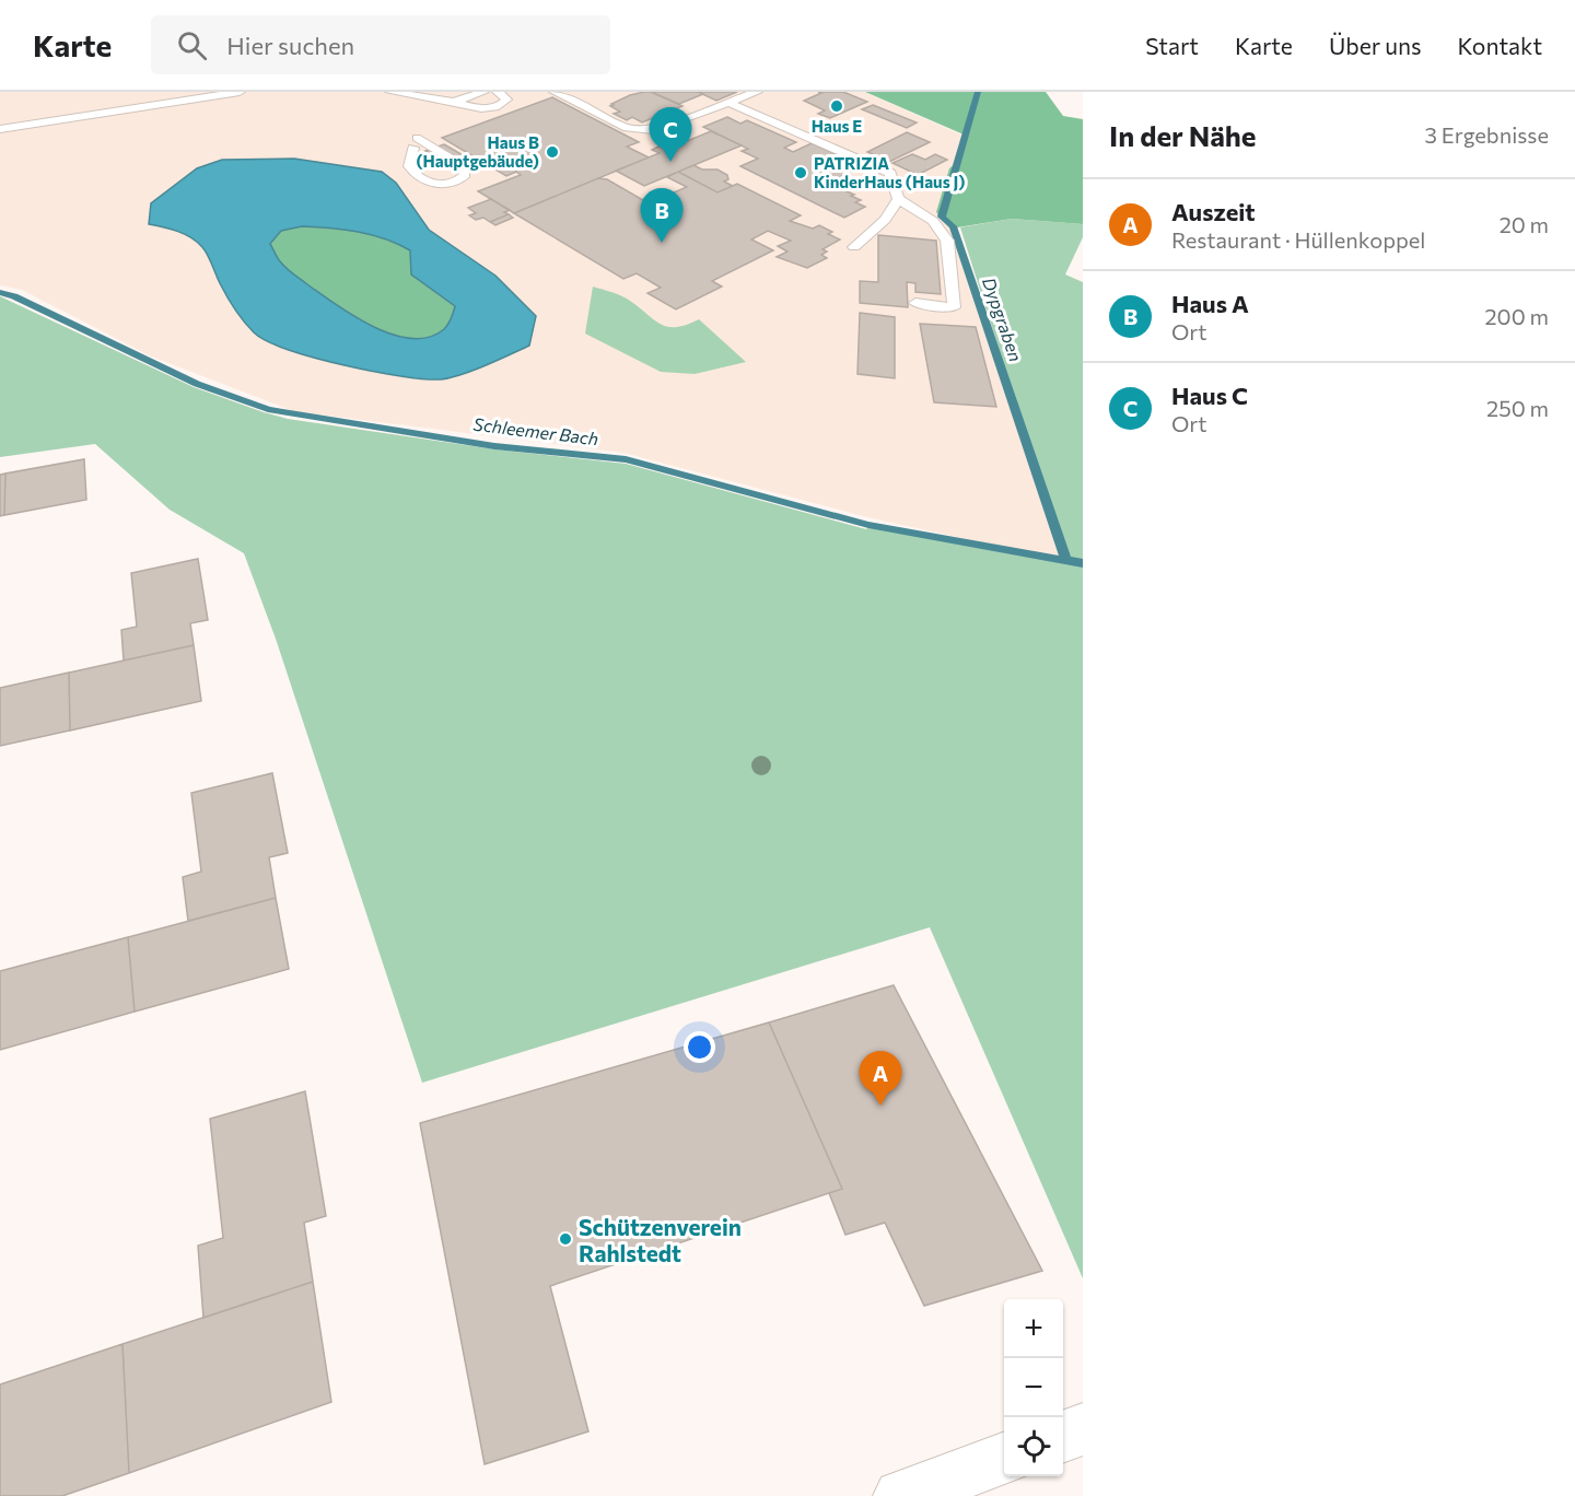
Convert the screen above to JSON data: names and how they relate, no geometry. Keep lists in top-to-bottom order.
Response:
{
  "water": ["Dypgraben", "Schleemer Bach"],
  "places": [
    "Haus E",
    "Haus B (Hauptgebäude)",
    "PATRIZIA KinderHaus (Haus J)",
    "Schützenverein Rahlstedt"
  ],
  "page": {
    "header": "Karte",
    "search": "Hier suchen",
    "nav": [
      "Start",
      "Karte",
      "Über uns",
      "Kontakt"
    ],
    "heading": ["In der Nähe", "3 Ergebnisse"],
    "pins": ["C", "B", "A"],
    "list": [
      {
        "mark": "A",
        "name": "Auszeit",
        "note": "Restaurant · Hüllenkoppel",
        "value": "20 m"
      },
      {
        "mark": "B",
        "name": "Haus A",
        "note": "Ort",
        "value": "200 m"
      },
      {
        "mark": "C",
        "name": "Haus C",
        "note": "Ort",
        "value": "250 m"
      }
    ],
    "map_buttons": ["+", "−"]
  }
}
